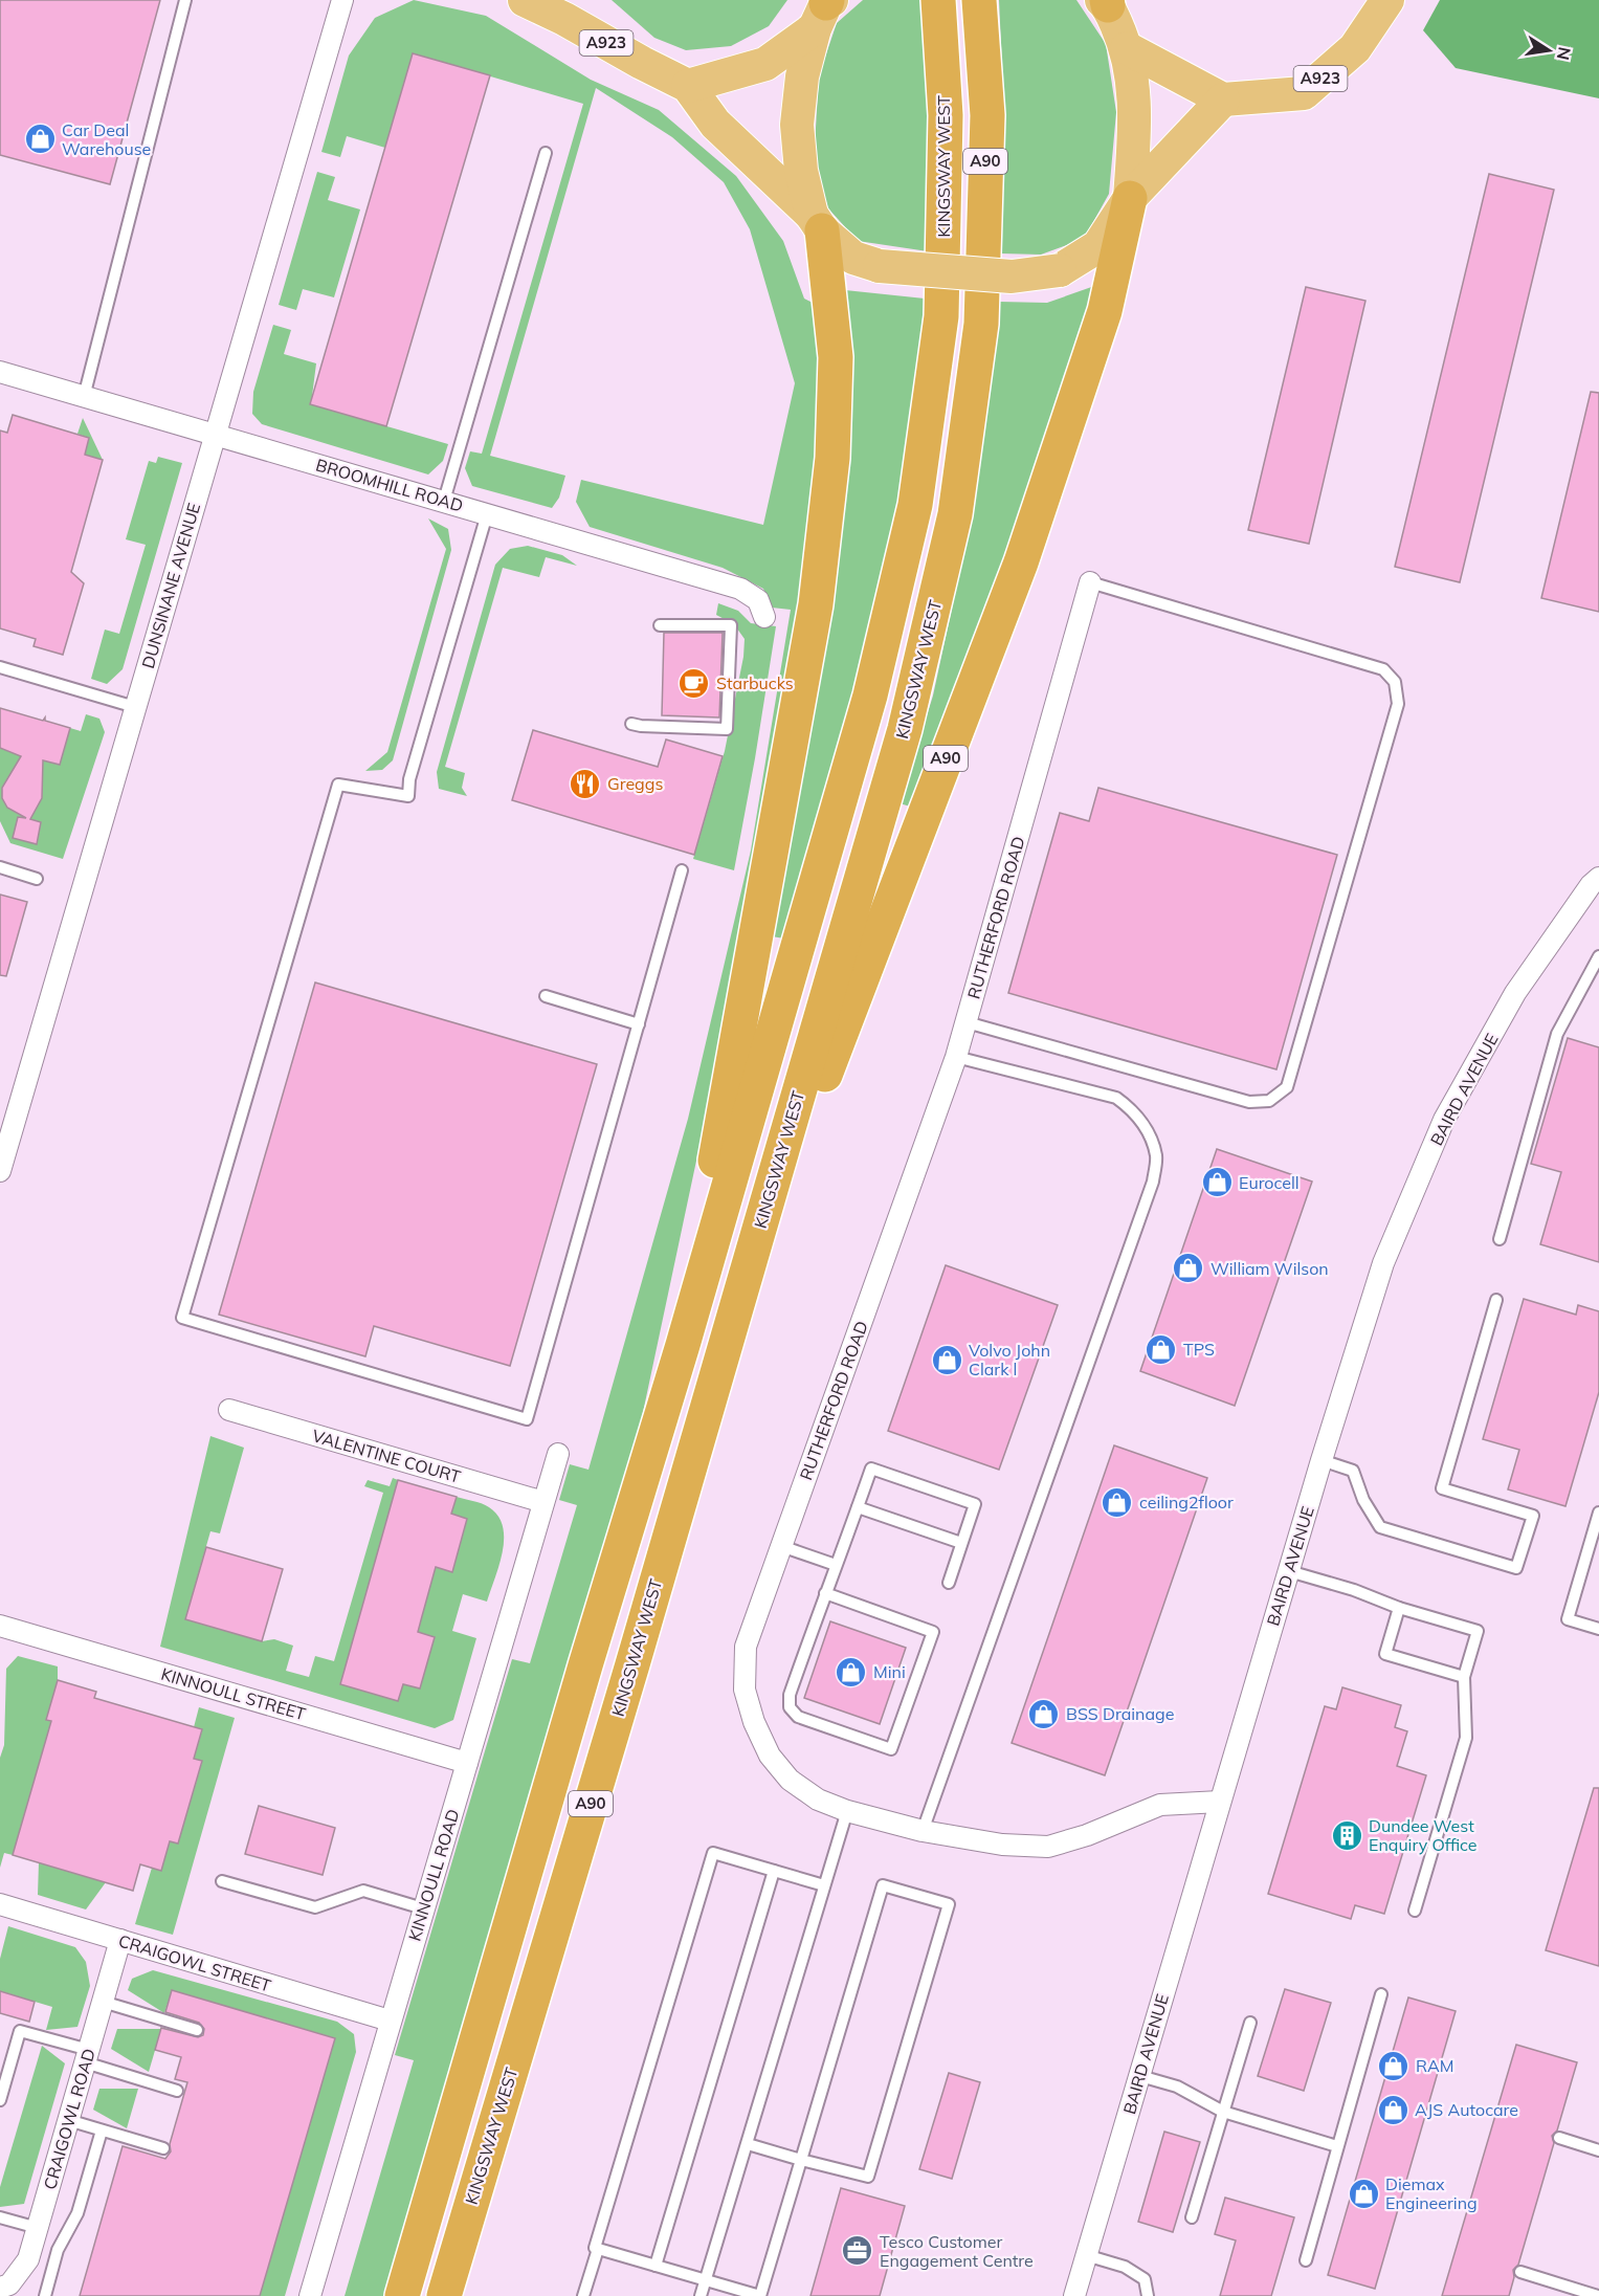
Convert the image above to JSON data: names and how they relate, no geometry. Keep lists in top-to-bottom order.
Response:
{
  "streets": {
    "highway": ["A90", "KINGSWAY WEST"],
    "main road": ["A923"],
    "street": [
      "BROOMHILL ROAD",
      "DUNSINANE AVENUE",
      "RUTHERFORD ROAD",
      "BAIRD AVENUE",
      "VALENTINE COURT",
      "KINNOULL STREET",
      "KINNOULL ROAD",
      "CRAIGOWL STREET",
      "CRAIGOWL ROAD"
    ]
  },
  "crossings": [
    ["A923", "A90"],
    ["A90", "KINGSWAY WEST"],
    ["BROOMHILL ROAD", "DUNSINANE AVENUE"],
    ["RUTHERFORD ROAD", "BAIRD AVENUE"],
    ["VALENTINE COURT", "KINNOULL ROAD"],
    ["KINNOULL STREET", "KINNOULL ROAD"],
    ["KINNOULL ROAD", "CRAIGOWL STREET"],
    ["CRAIGOWL STREET", "CRAIGOWL ROAD"]
  ],
  "places": {
    "shop": [
      "Car Deal Warehouse",
      "Eurocell",
      "William Wilson",
      "TPS",
      "Volvo John Clark l",
      "ceiling2floor",
      "Mini",
      "BSS Drainage",
      "RAM",
      "AJS Autocare",
      "Diemax Engineering"
    ],
    "cafe": ["Starbucks"],
    "restaurant": ["Greggs"],
    "building": ["Dundee West Enquiry Office"],
    "office": ["Tesco Customer Engagement Centre"]
  },
  "north": "right"
}
